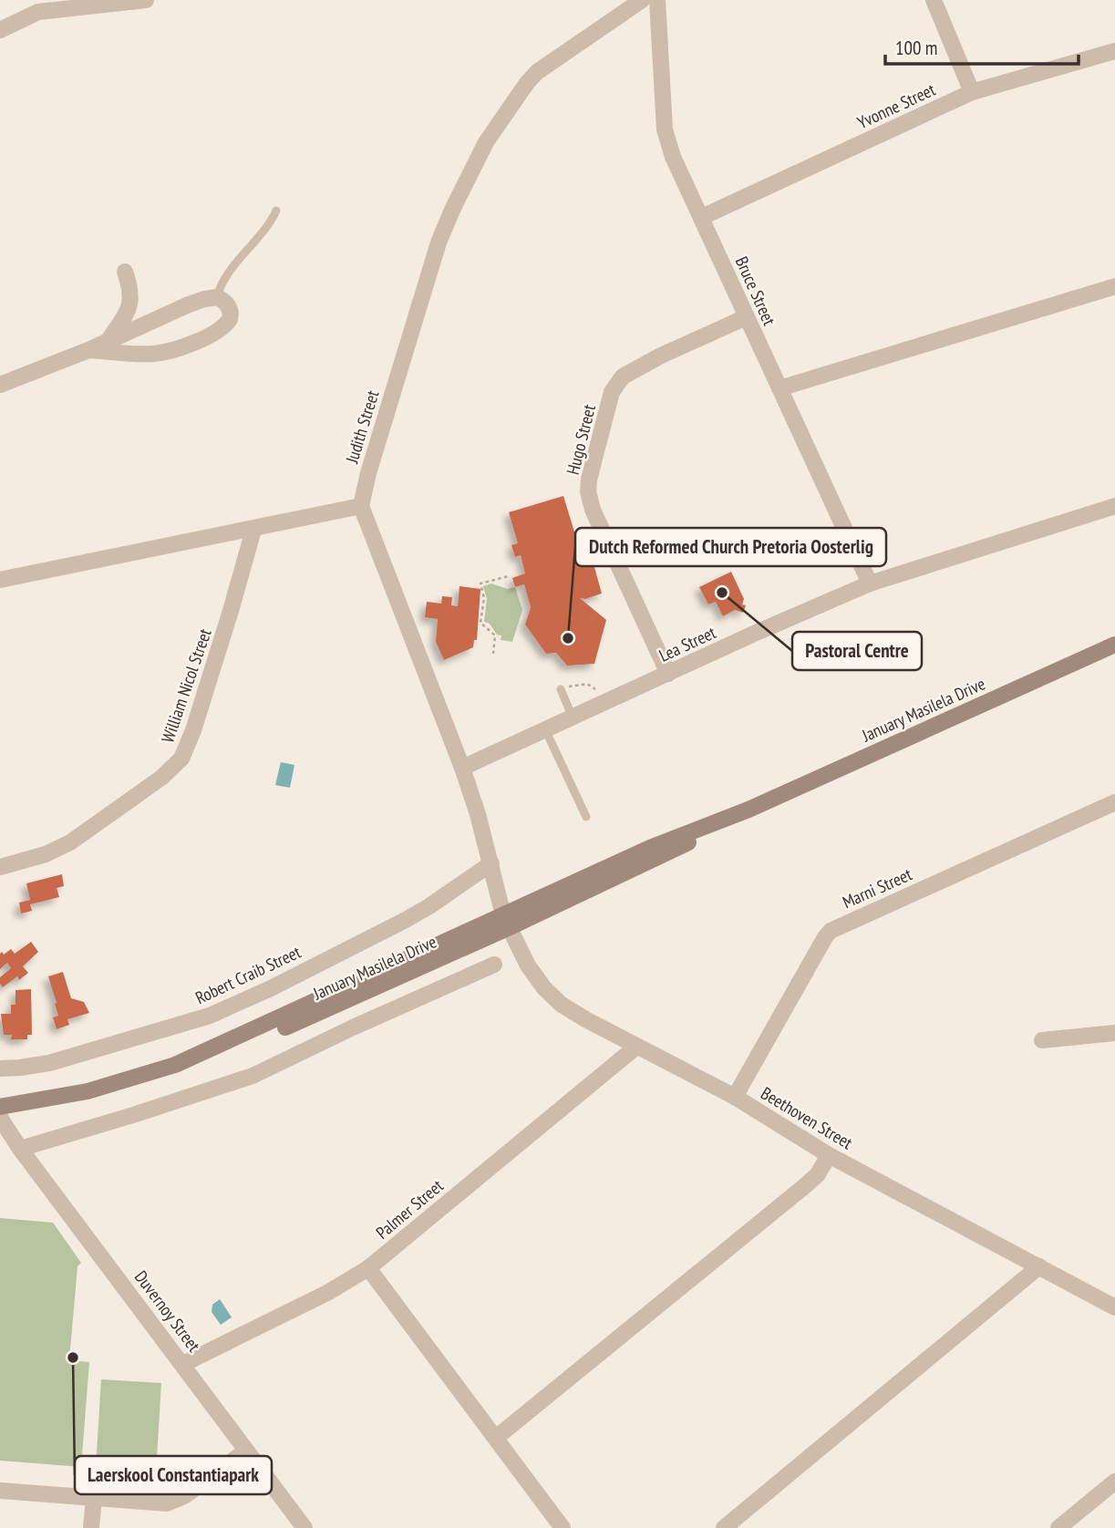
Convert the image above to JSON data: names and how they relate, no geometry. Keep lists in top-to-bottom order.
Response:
{
  "streets": {
    "main road": ["January Masilela Drive"],
    "street": [
      "Yvonne Street",
      "Bruce Street",
      "Judith Street",
      "Hugo Street",
      "Lea Street",
      "William Nicol Street",
      "Marni Street",
      "Robert Craib Street",
      "Beethoven Street",
      "Palmer Street",
      "Duvernoy Street"
    ]
  },
  "crossings": [
    ["Yvonne Street", "Bruce Street"],
    ["Bruce Street", "Hugo Street"],
    ["Bruce Street", "Lea Street"],
    ["Hugo Street", "Lea Street"],
    ["January Masilela Drive", "Beethoven Street"],
    ["January Masilela Drive", "Duvernoy Street"],
    ["Marni Street", "Beethoven Street"],
    ["Beethoven Street", "Palmer Street"],
    ["Palmer Street", "Duvernoy Street"]
  ],
  "places": ["Pastoral Centre", "Dutch Reformed Church Pretoria Oosterlig", "Laerskool Constantiapark"],
  "scale_bar": "100 m"
}
